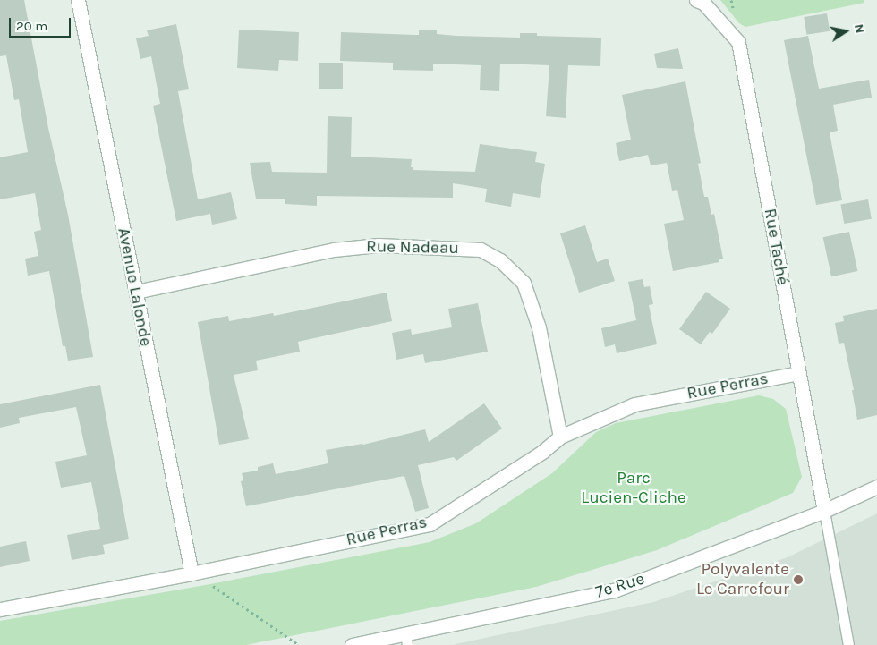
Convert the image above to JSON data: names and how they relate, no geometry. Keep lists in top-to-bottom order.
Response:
{
  "streets": {
    "street": [
      "Rue Taché",
      "Rue Nadeau",
      "Avenue Lalonde",
      "Rue Perras",
      "7e Rue"
    ]
  },
  "crossings": [
    ["Rue Taché", "Rue Perras"],
    ["Rue Taché", "7e Rue"],
    ["Rue Nadeau", "Avenue Lalonde"],
    ["Rue Nadeau", "Rue Perras"],
    ["Avenue Lalonde", "Rue Perras"]
  ],
  "parks": ["Parc Lucien-Cliche"],
  "places": ["Polyvalente Le Carrefour"],
  "scale_bar": "20 m",
  "north": "right"
}
